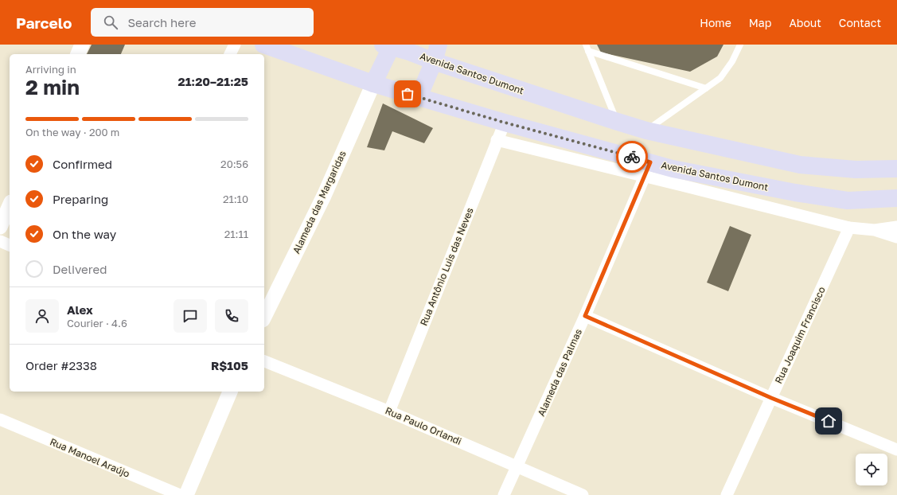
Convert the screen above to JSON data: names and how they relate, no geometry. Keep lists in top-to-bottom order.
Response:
{
  "streets": {
    "main road": ["Avenida Santos Dumont"],
    "street": [
      "Alameda das Margaridas",
      "Rua Antônio Luis das Neves",
      "Rua Joaquim Francisco",
      "Alameda das Palmas",
      "Rua Paulo Orlandi",
      "Rua Manoel Araújo"
    ]
  },
  "crossings": [
    ["Avenida Santos Dumont", "Alameda das Margaridas"],
    ["Avenida Santos Dumont", "Rua Antônio Luis das Neves"],
    ["Avenida Santos Dumont", "Rua Joaquim Francisco"],
    ["Avenida Santos Dumont", "Alameda das Palmas"],
    ["Rua Antônio Luis das Neves", "Rua Paulo Orlandi"],
    ["Alameda das Palmas", "Rua Paulo Orlandi"]
  ],
  "page": {
    "header": "Parcelo",
    "search": "Search here",
    "nav": [
      "Home",
      "Map",
      "About",
      "Contact"
    ],
    "heading": ["2 min", "Arriving in", "21:20–21:25"],
    "panel": [
      "Alex",
      "Courier · 4.6",
      "Order #2338",
      "R$105"
    ],
    "bar": "On the way · 200 m",
    "list": [
      ["Confirmed", "20:56"],
      ["Preparing", "21:10"],
      ["On the way", "21:11"],
      "Delivered"
    ]
  }
}
